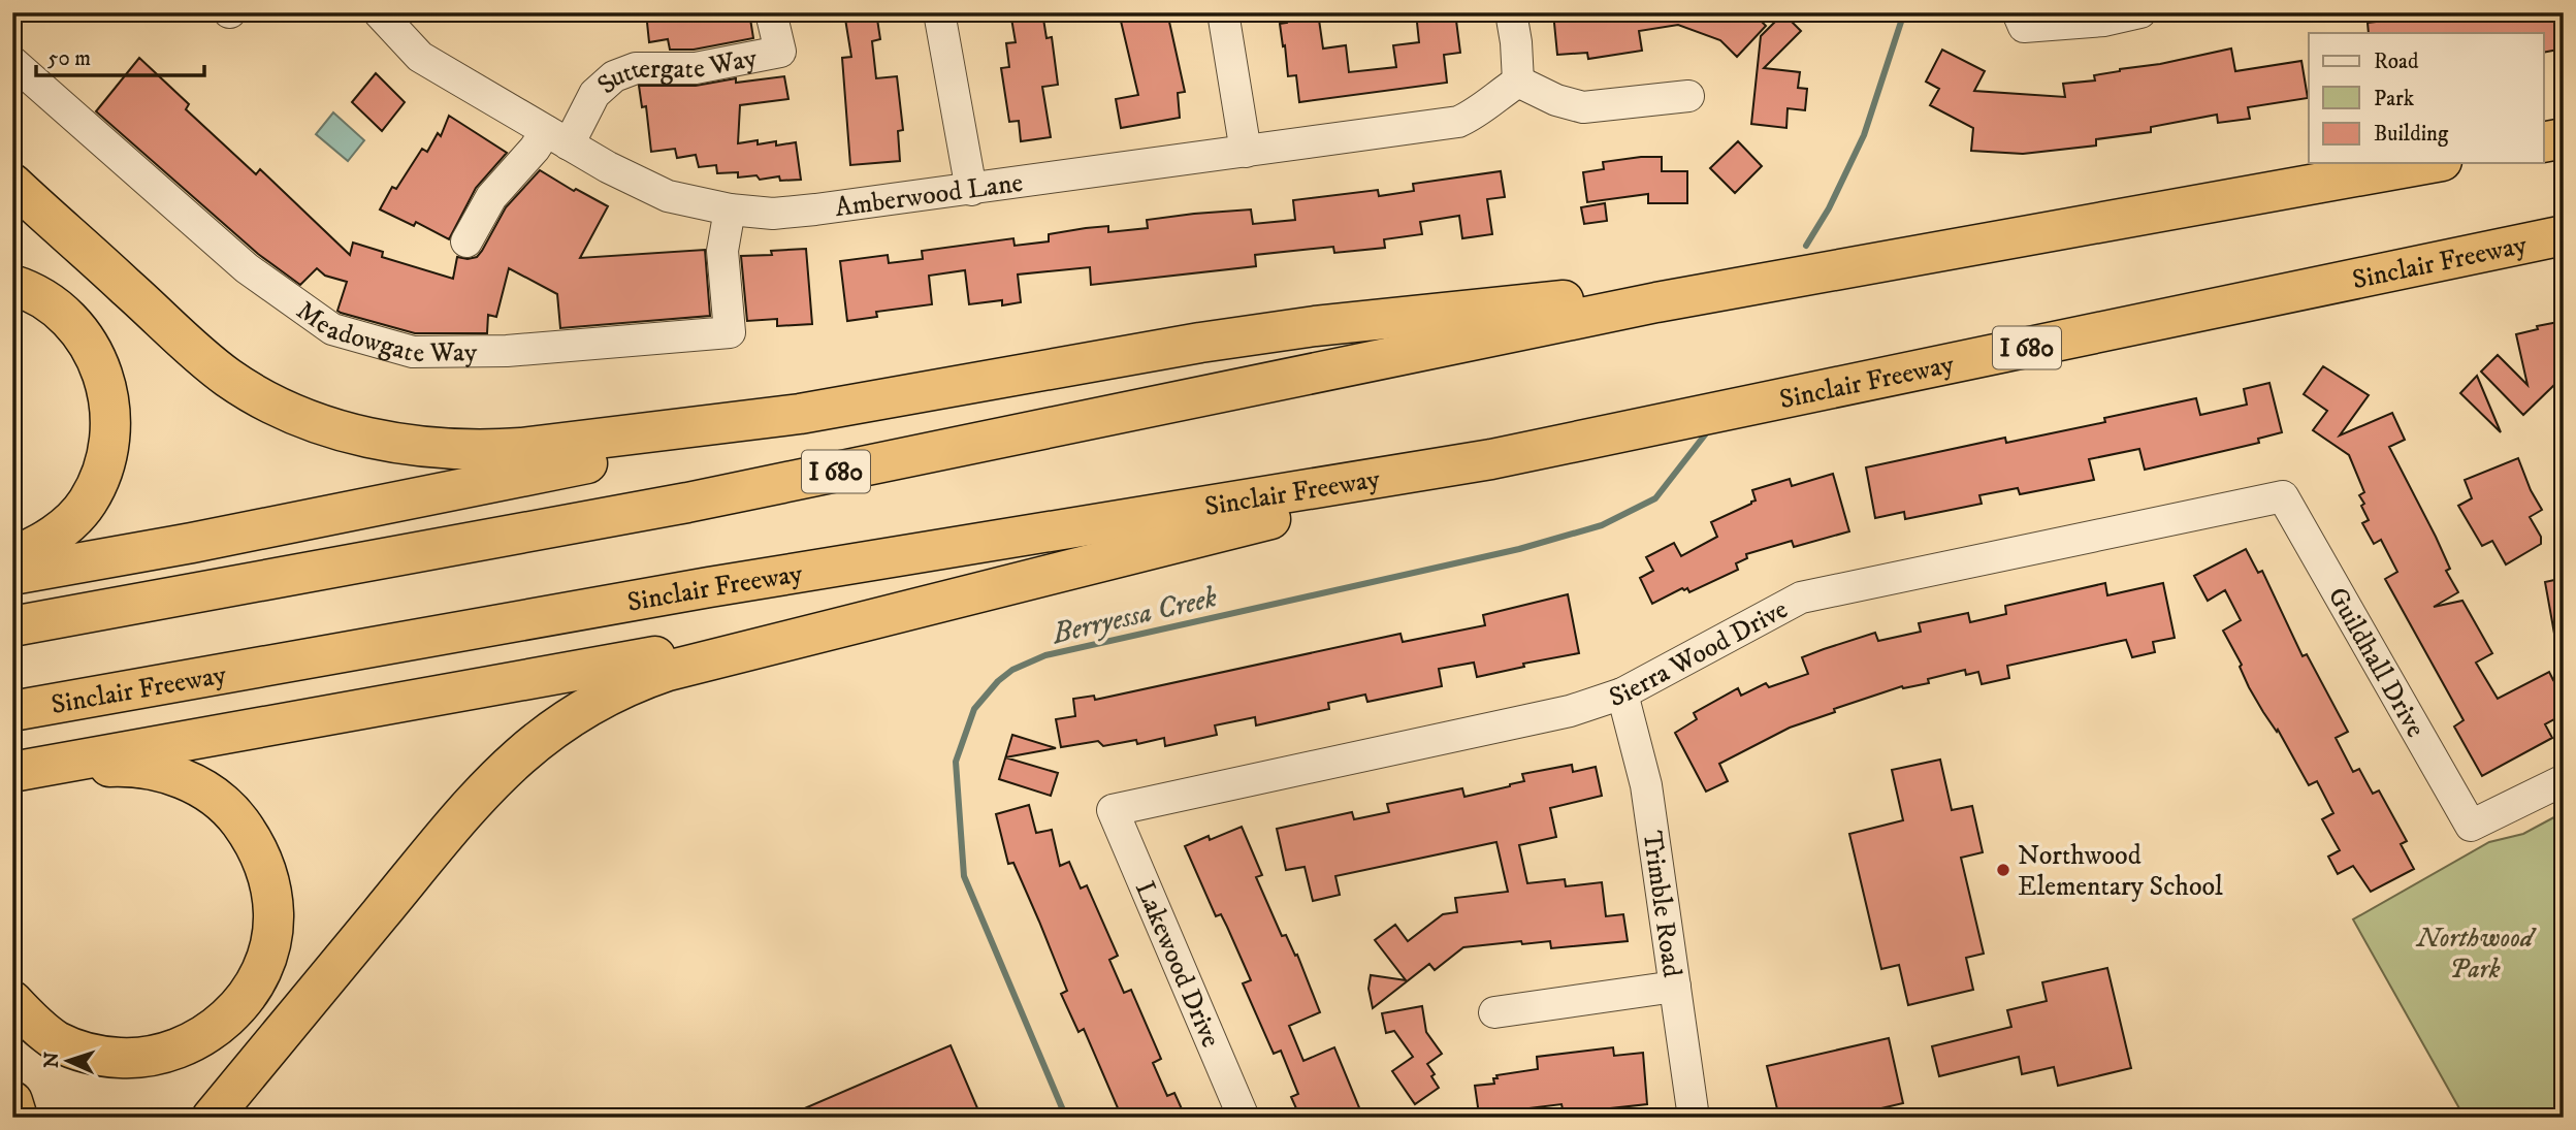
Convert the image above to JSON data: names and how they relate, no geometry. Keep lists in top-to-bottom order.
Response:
{
  "streets": {
    "highway": ["Sinclair Freeway", "I 680"],
    "street": [
      "Suttergate Way",
      "Amberwood Lane",
      "Meadowgate Way",
      "Sierra Wood Drive",
      "Guildhall Drive",
      "Trimble Road",
      "Lakewood Drive"
    ]
  },
  "crossings": [
    ["Suttergate Way", "Amberwood Lane"],
    ["Amberwood Lane", "Meadowgate Way"],
    ["Sierra Wood Drive", "Guildhall Drive"],
    ["Sierra Wood Drive", "Trimble Road"],
    ["Sierra Wood Drive", "Lakewood Drive"]
  ],
  "water": ["Berryessa Creek"],
  "parks": ["Northwood Park"],
  "places": ["Northwood Elementary School"],
  "legend": ["Road", "Park", "Building"],
  "scale_bar": "50 m",
  "north": "left"
}
